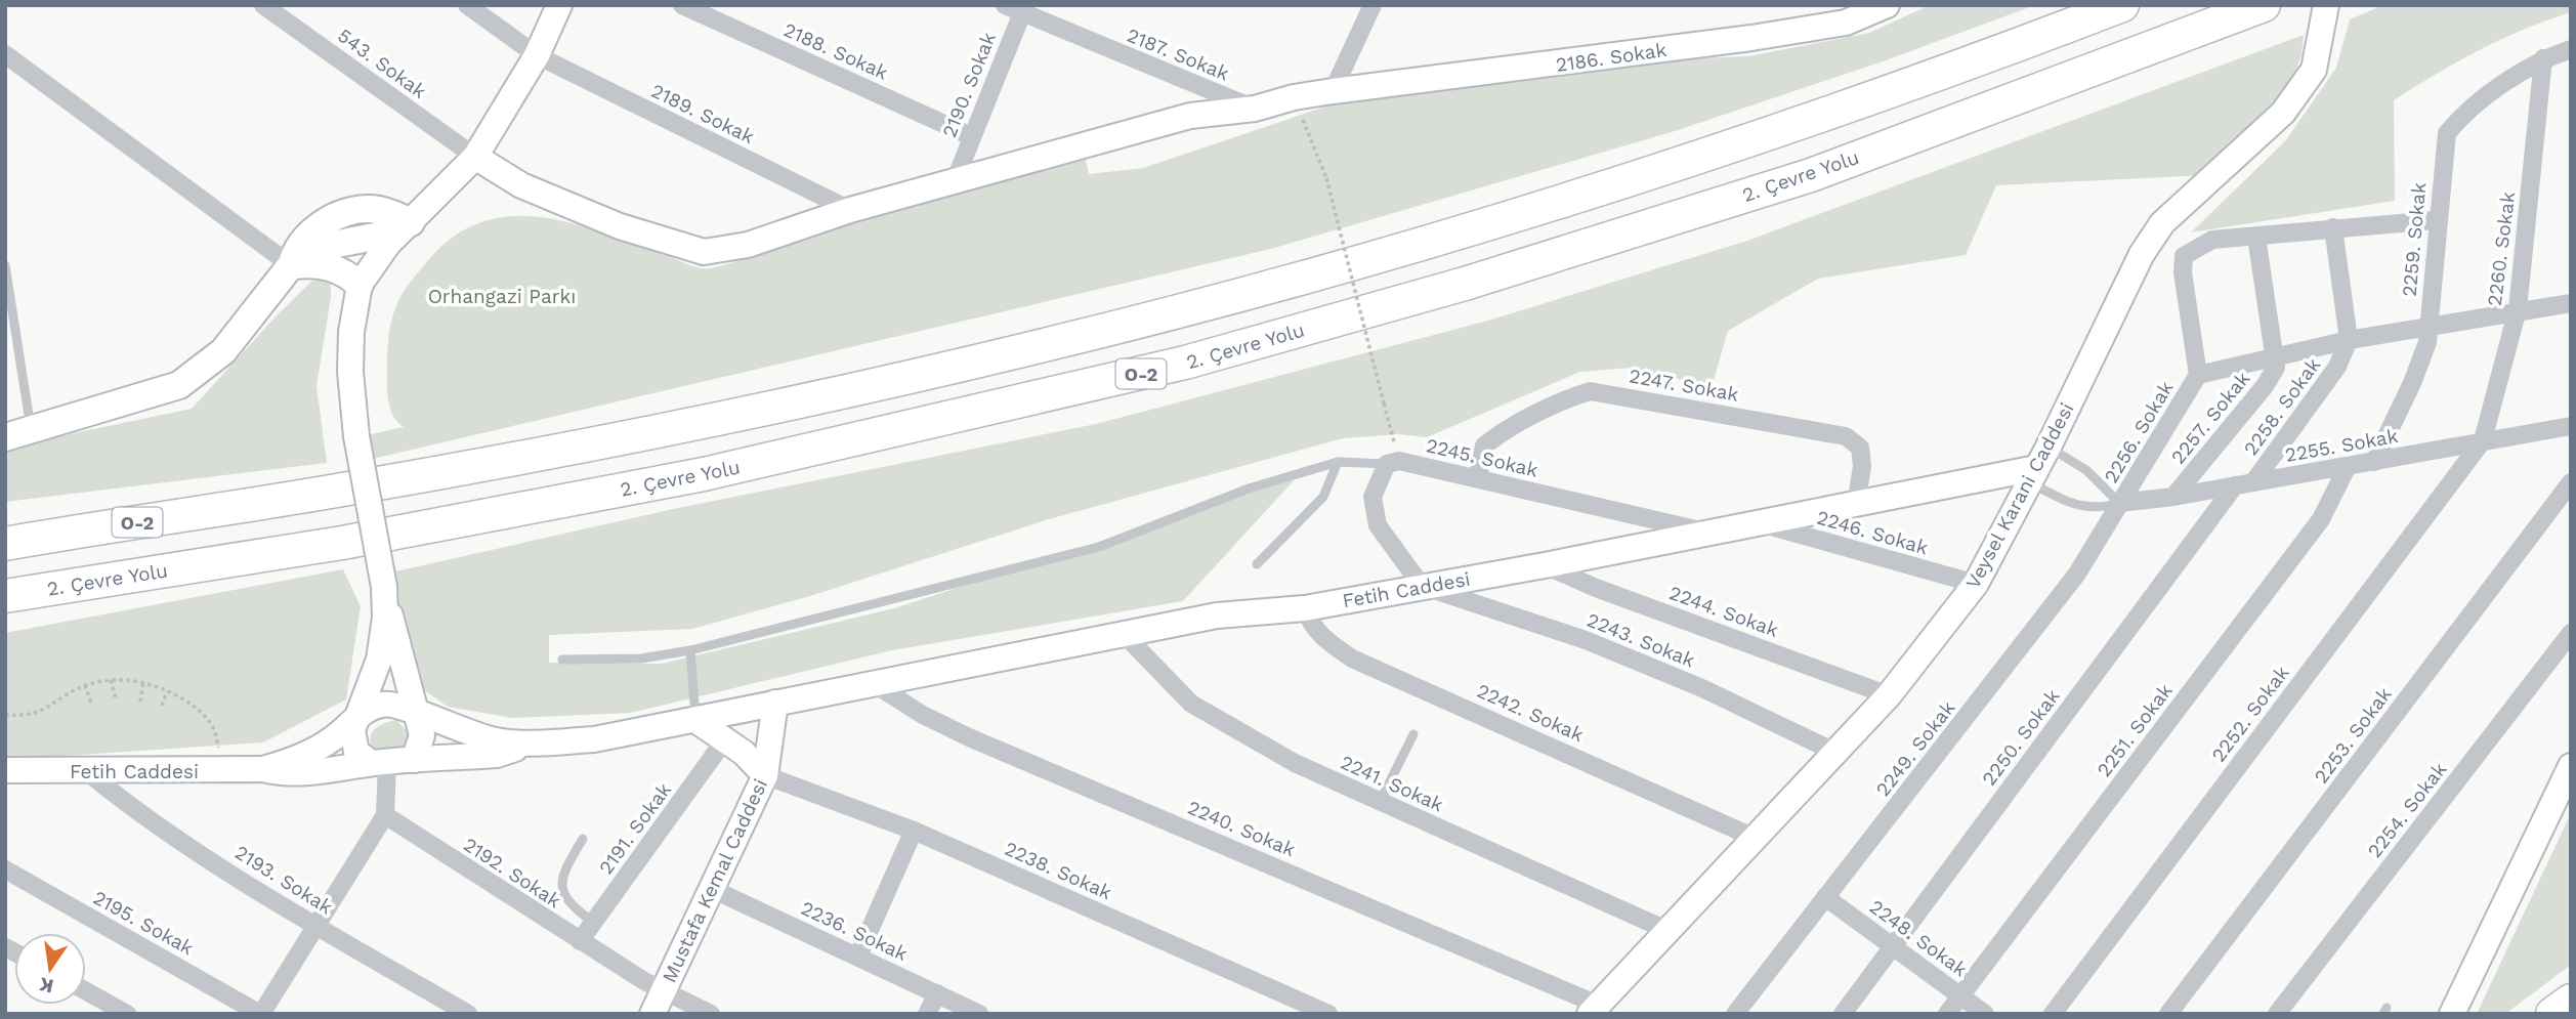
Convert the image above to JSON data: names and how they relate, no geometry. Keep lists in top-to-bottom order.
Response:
{
  "streets": {
    "highway": ["2. Çevre Yolu", "O-2"],
    "main road": [
      "2186. Sokak",
      "Veysel Karani Caddesi",
      "Fetih Caddesi",
      "Mustafa Kemal Caddesi"
    ],
    "street": [
      "2188. Sokak",
      "2187. Sokak",
      "543. Sokak",
      "2190. Sokak",
      "2189. Sokak",
      "2259. Sokak",
      "2260. Sokak",
      "2247. Sokak",
      "2258. Sokak",
      "2257. Sokak",
      "2256. Sokak",
      "2255. Sokak",
      "2245. Sokak",
      "2246. Sokak",
      "2244. Sokak",
      "2243. Sokak",
      "2242. Sokak",
      "2252. Sokak",
      "2251. Sokak",
      "2253. Sokak",
      "2250. Sokak",
      "2249. Sokak",
      "2241. Sokak",
      "2254. Sokak",
      "2191. Sokak",
      "2240. Sokak",
      "2238. Sokak",
      "2192. Sokak",
      "2193. Sokak",
      "2195. Sokak",
      "2236. Sokak",
      "2248. Sokak"
    ]
  },
  "crossings": [
    ["2188. Sokak", "2190. Sokak"],
    ["2187. Sokak", "2186. Sokak"],
    ["2187. Sokak", "2190. Sokak"],
    ["2186. Sokak", "543. Sokak"],
    ["2186. Sokak", "2190. Sokak"],
    ["2186. Sokak", "2189. Sokak"],
    ["2259. Sokak", "2260. Sokak"],
    ["2259. Sokak", "2255. Sokak"],
    ["2260. Sokak", "2255. Sokak"],
    ["2260. Sokak", "2252. Sokak"],
    ["2247. Sokak", "2245. Sokak"],
    ["2247. Sokak", "Fetih Caddesi"],
    ["2258. Sokak", "2255. Sokak"],
    ["2258. Sokak", "2250. Sokak"],
    ["2257. Sokak", "2255. Sokak"],
    ["2256. Sokak", "2255. Sokak"],
    ["2256. Sokak", "2249. Sokak"],
    ["2255. Sokak", "2252. Sokak"],
    ["2255. Sokak", "2251. Sokak"],
    ["2255. Sokak", "2250. Sokak"],
    ["2255. Sokak", "2249. Sokak"],
    ["2245. Sokak", "Fetih Caddesi"],
    ["Veysel Karani Caddesi", "2246. Sokak"],
    ["Veysel Karani Caddesi", "Fetih Caddesi"],
    ["Veysel Karani Caddesi", "2244. Sokak"],
    ["Veysel Karani Caddesi", "2243. Sokak"],
    ["Veysel Karani Caddesi", "2242. Sokak"],
    ["Veysel Karani Caddesi", "2241. Sokak"],
    ["Veysel Karani Caddesi", "2240. Sokak"],
    ["2246. Sokak", "Fetih Caddesi"],
    ["Fetih Caddesi", "2244. Sokak"],
    ["Fetih Caddesi", "2243. Sokak"],
    ["Fetih Caddesi", "2242. Sokak"],
    ["Fetih Caddesi", "2241. Sokak"],
    ["Fetih Caddesi", "2240. Sokak"],
    ["Fetih Caddesi", "2193. Sokak"],
    ["Fetih Caddesi", "Mustafa Kemal Caddesi"],
    ["2251. Sokak", "2248. Sokak"],
    ["2250. Sokak", "2248. Sokak"],
    ["2249. Sokak", "2248. Sokak"],
    ["2191. Sokak", "2192. Sokak"],
    ["2238. Sokak", "Mustafa Kemal Caddesi"],
    ["2192. Sokak", "Mustafa Kemal Caddesi"],
    ["Mustafa Kemal Caddesi", "2236. Sokak"]
  ],
  "parks": ["Orhangazi Parkı"],
  "north": "bottom"
}
